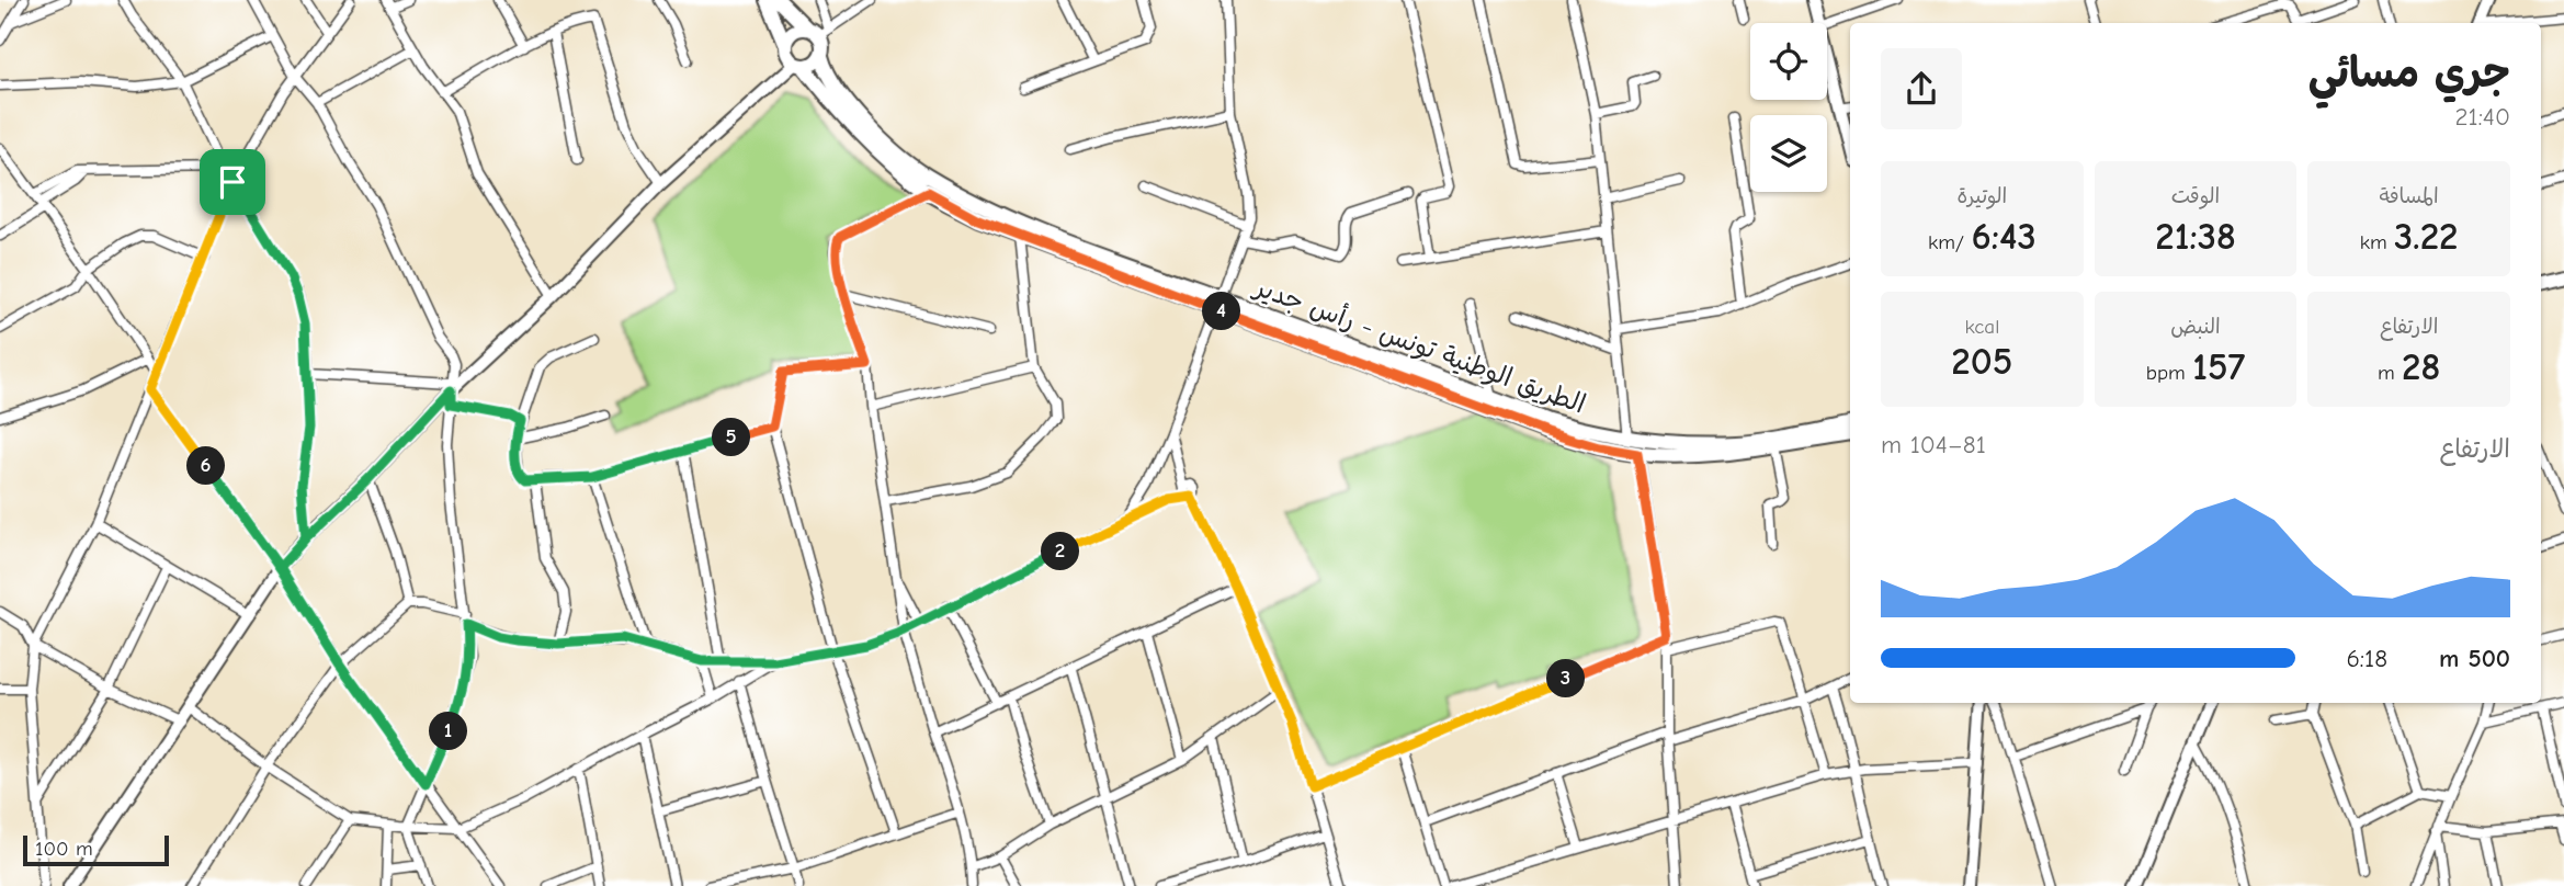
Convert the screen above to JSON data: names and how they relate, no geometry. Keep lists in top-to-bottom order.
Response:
{
  "streets": {
    "main road": ["الطريق الوطنية تونس - رأس جدير"]
  },
  "scale_bar": "100 m",
  "page": {
    "heading": ["جري مسائي", "21:40"],
    "stats": [
      ["المسافة", "3.22 km"],
      ["الوقت", "21:38"],
      ["الوتيرة", "6:43 /km"],
      ["الارتفاع", "28 m"],
      ["النبض", "157 bpm"],
      ["kcal", "205"]
    ],
    "pins": [
      "4",
      "5",
      "6",
      "2",
      "3",
      "1"
    ],
    "chart": ["الارتفاع", "81–104 m"],
    "list": [
      {
        "name": "500 m",
        "note": "6:18"
      }
    ],
    "scale": "100 m"
  }
}
